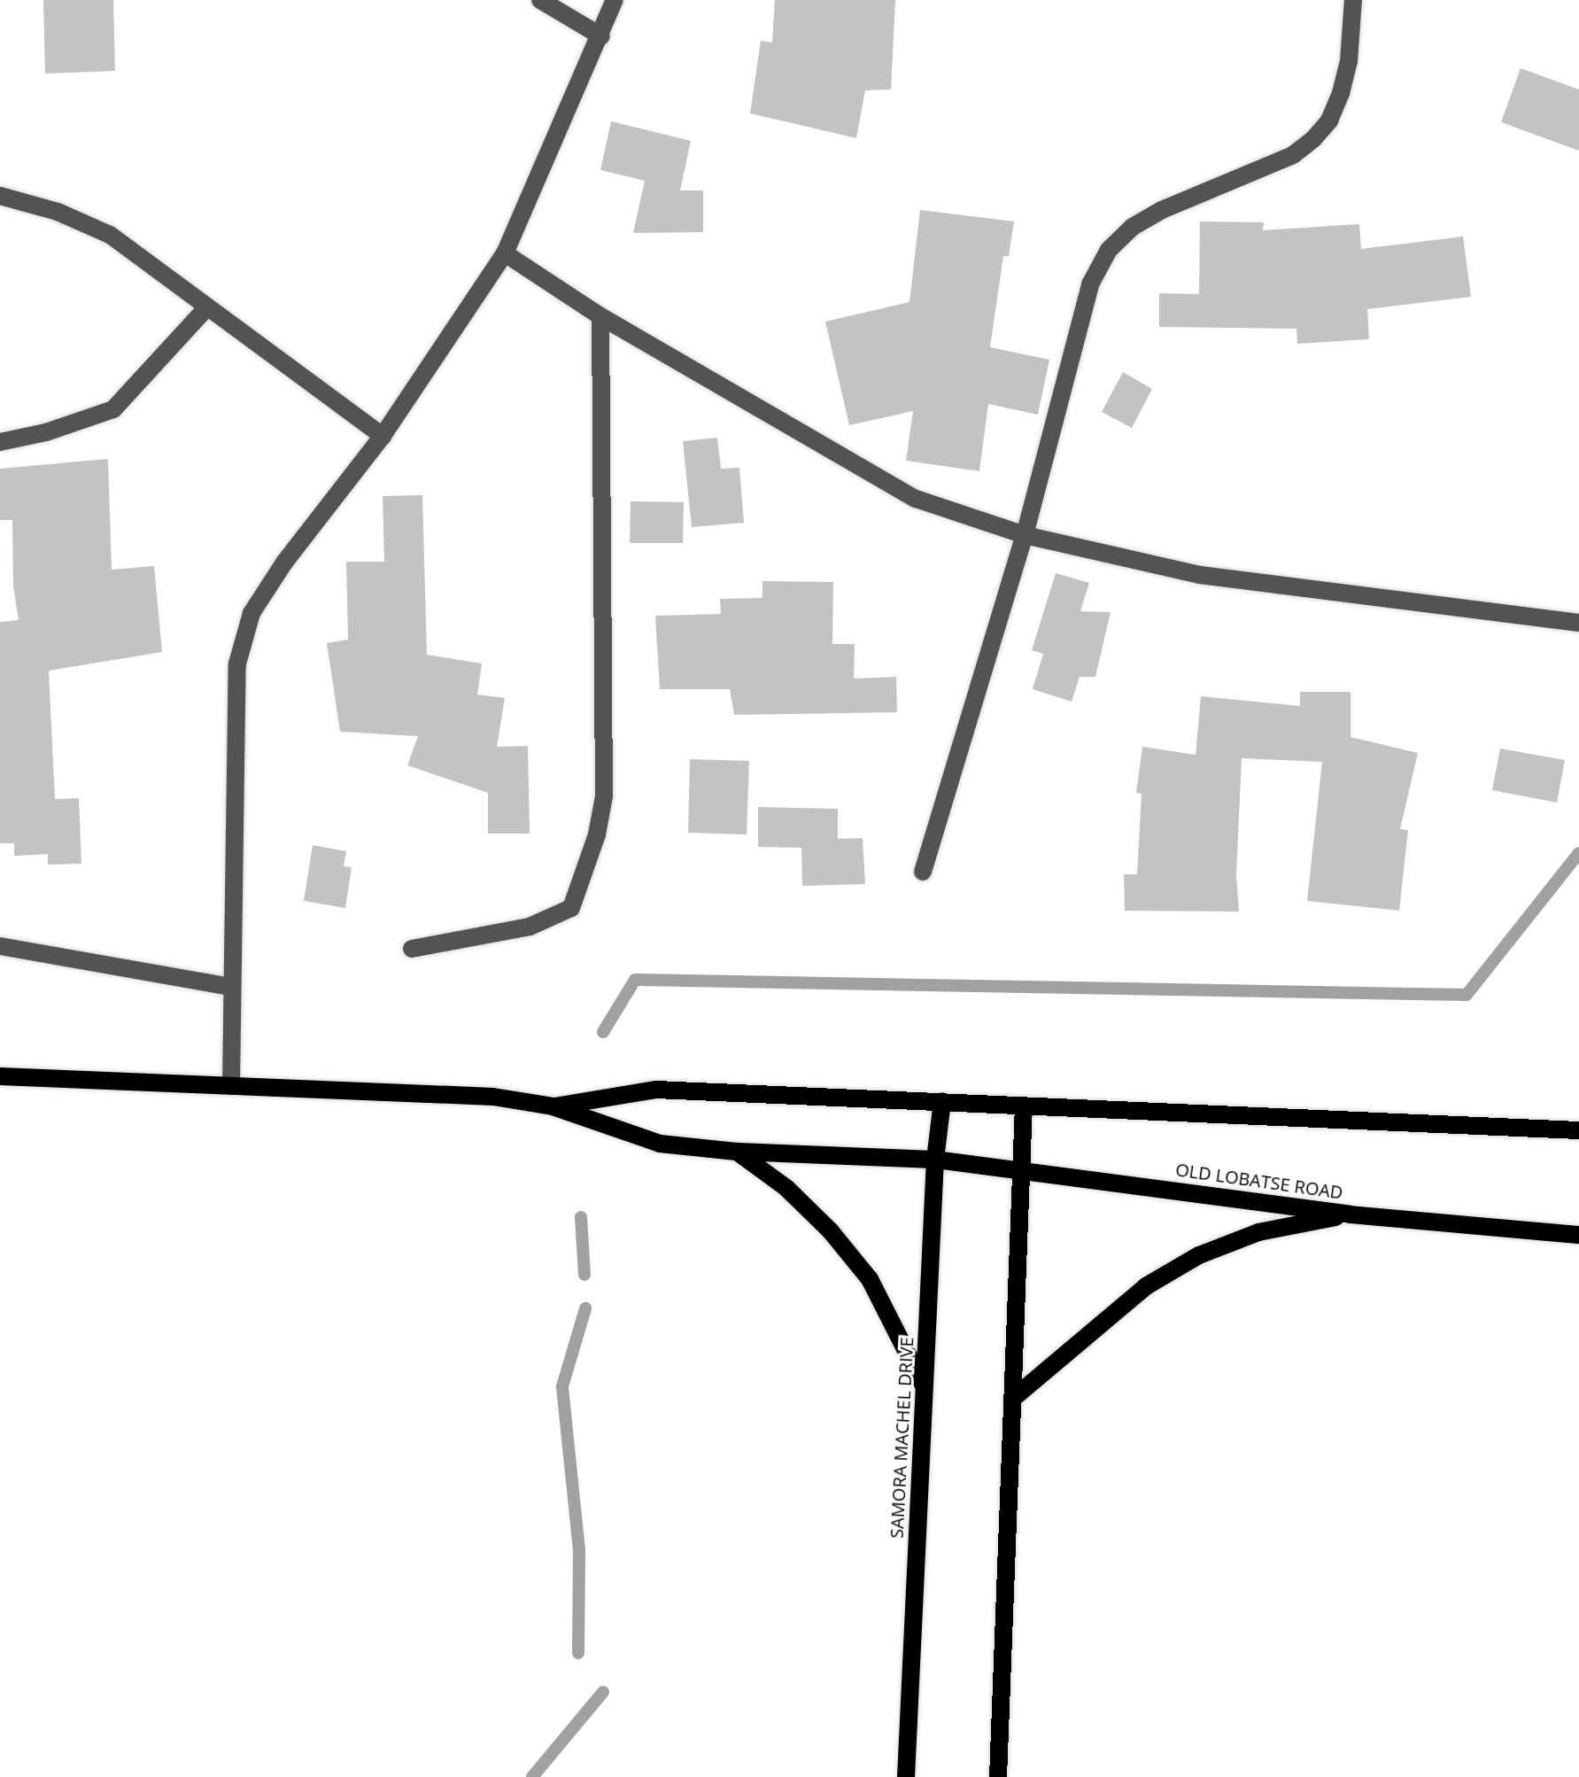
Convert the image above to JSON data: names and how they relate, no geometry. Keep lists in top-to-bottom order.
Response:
{
  "streets": {
    "main road": ["OLD LOBATSE ROAD", "SAMORA MACHEL DRIVE"]
  },
  "crossings": [
    ["OLD LOBATSE ROAD", "SAMORA MACHEL DRIVE"]
  ]
}
